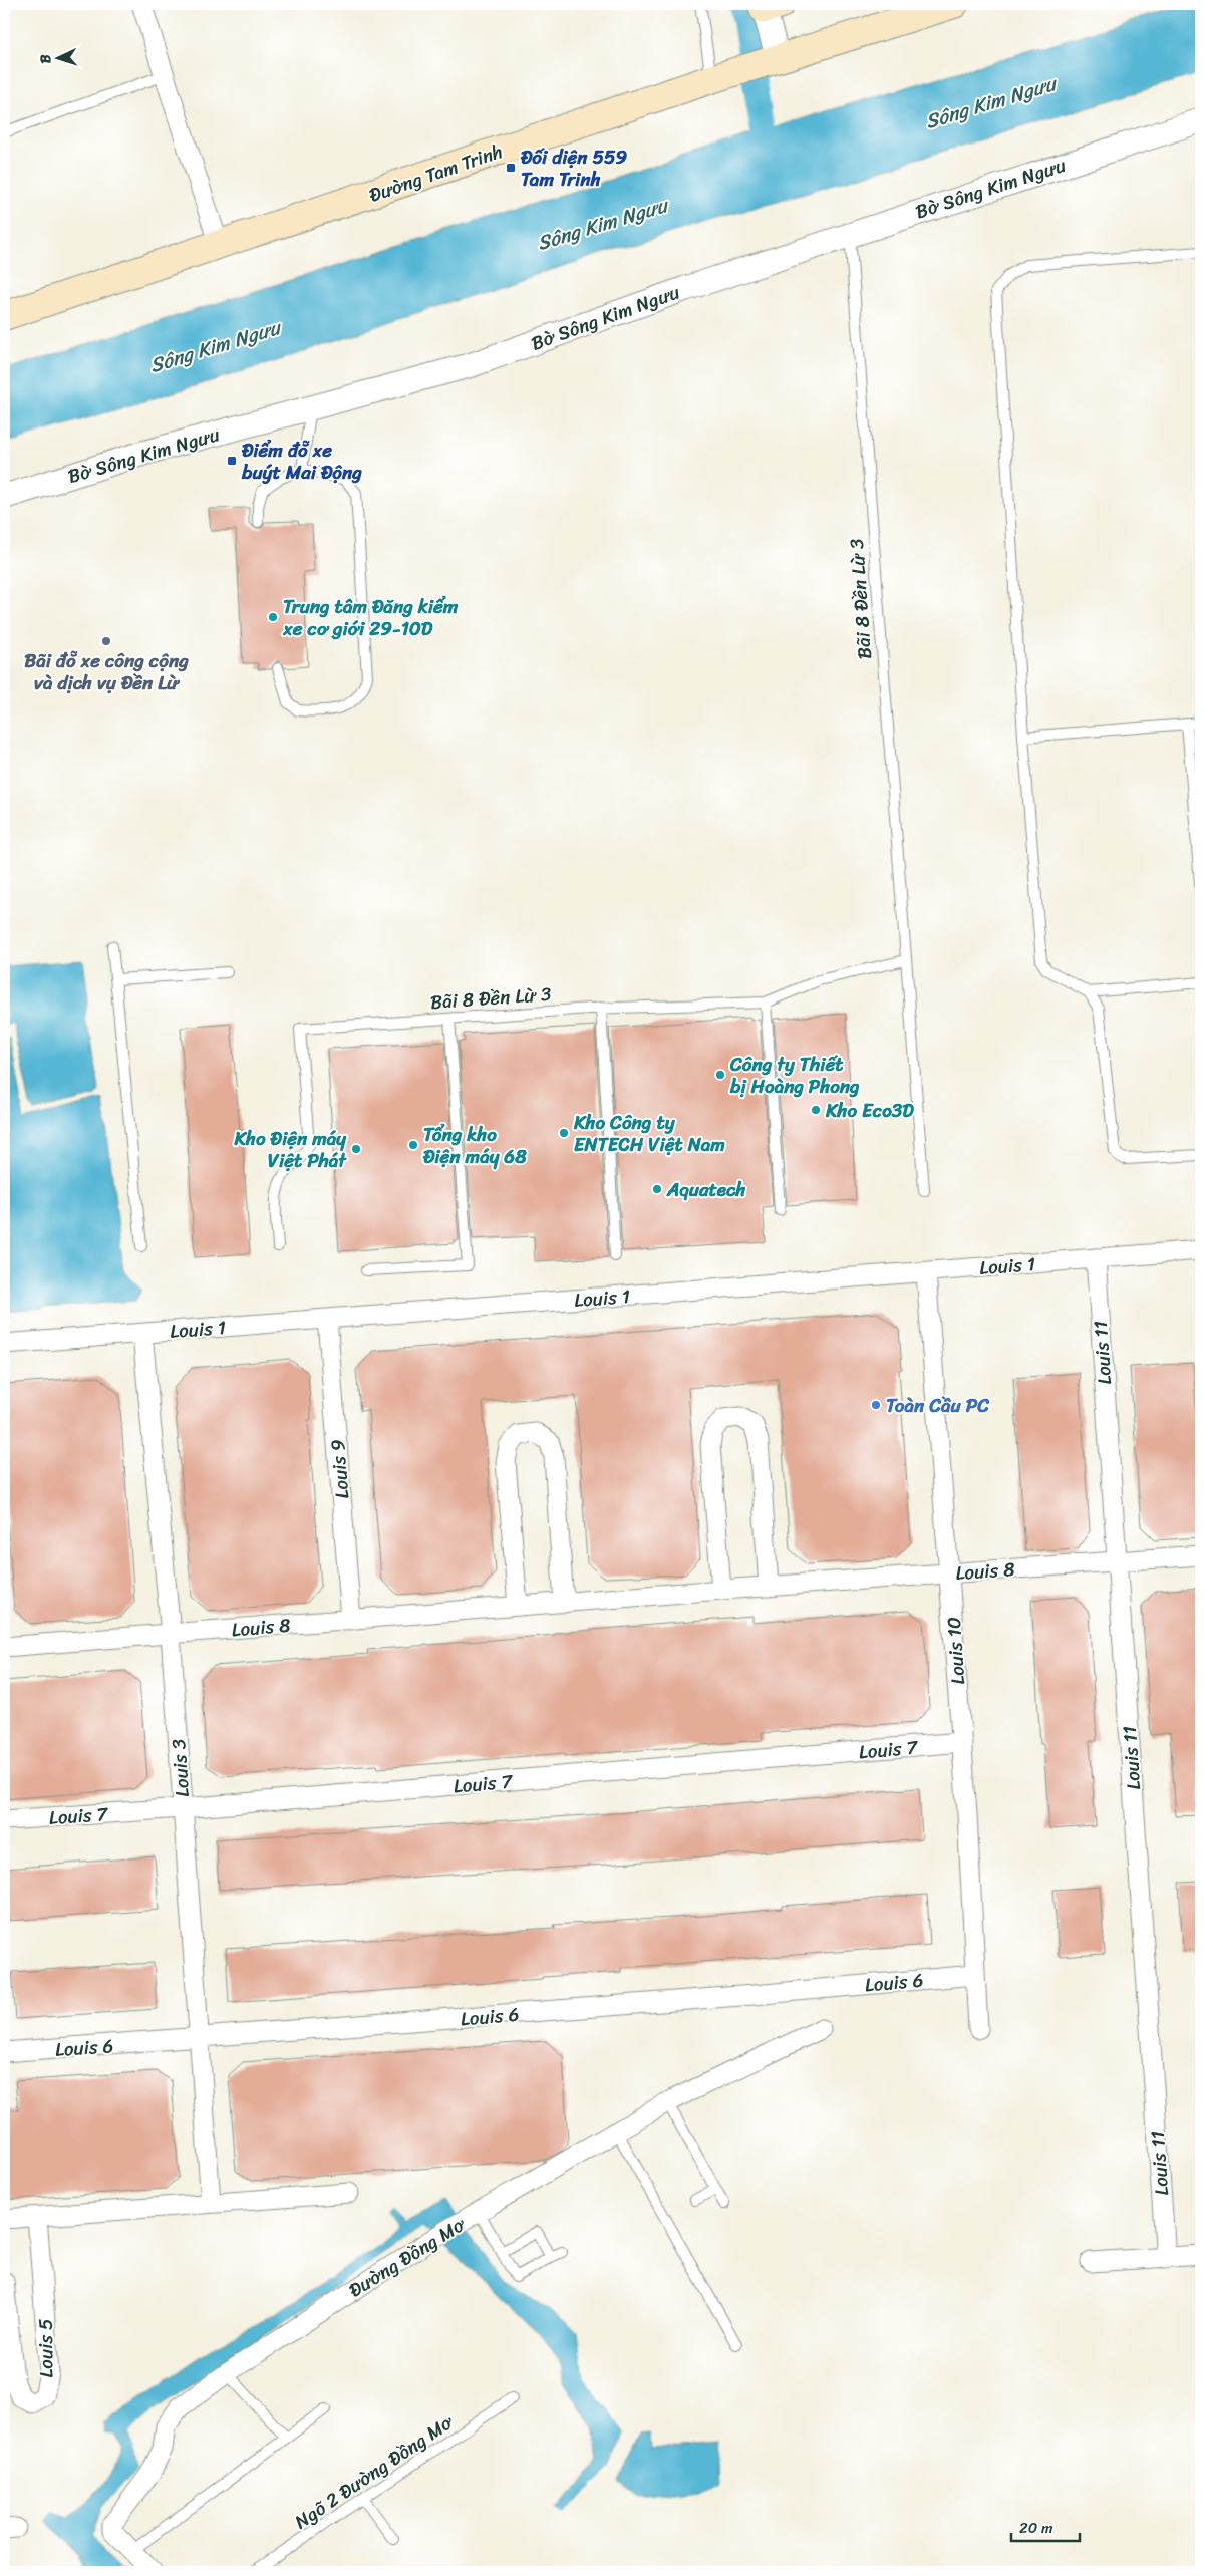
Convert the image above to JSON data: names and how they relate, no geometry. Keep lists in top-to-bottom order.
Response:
{
  "streets": {
    "main road": ["Đường Tam Trinh"],
    "street": [
      "Bờ Sông Kim Ngưu",
      "Louis 1",
      "Louis 11",
      "Louis 9",
      "Louis 8",
      "Louis 10",
      "Louis 7",
      "Louis 3",
      "Louis 6",
      "Đường Đồng Mơ",
      "Louis 5"
    ],
    "lane": ["Bãi 8 Đền Lừ 3", "Ngõ 2 Đường Đồng Mơ"]
  },
  "crossings": [
    ["Bờ Sông Kim Ngưu", "Bãi 8 Đền Lừ 3"],
    ["Louis 1", "Louis 11"],
    ["Louis 1", "Louis 9"],
    ["Louis 1", "Louis 10"],
    ["Louis 1", "Louis 3"],
    ["Louis 11", "Louis 8"],
    ["Louis 9", "Louis 8"],
    ["Louis 8", "Louis 10"],
    ["Louis 8", "Louis 3"],
    ["Louis 10", "Louis 7"],
    ["Louis 10", "Louis 6"],
    ["Louis 7", "Louis 3"],
    ["Louis 3", "Louis 6"]
  ],
  "water": ["Sông Kim Ngưu"],
  "places": {
    "transit": ["Đối diện 559 Tam Trinh", "Điểm đỗ xe buýt Mai Động"],
    "other": [
      "Trung tâm Đăng kiểm xe cơ giới 29-10D",
      "Bãi đỗ xe công cộng và dịch vụ Đền Lừ",
      "Công ty Thiết bị Hoàng Phong",
      "Kho Eco3D",
      "Kho Công ty ENTECH Việt Nam",
      "Tổng kho Điện máy 68",
      "Kho Điện máy Việt Phát",
      "Aquatech",
      "Toàn Cầu PC"
    ]
  },
  "scale_bar": "20 m",
  "north": "left"
}
